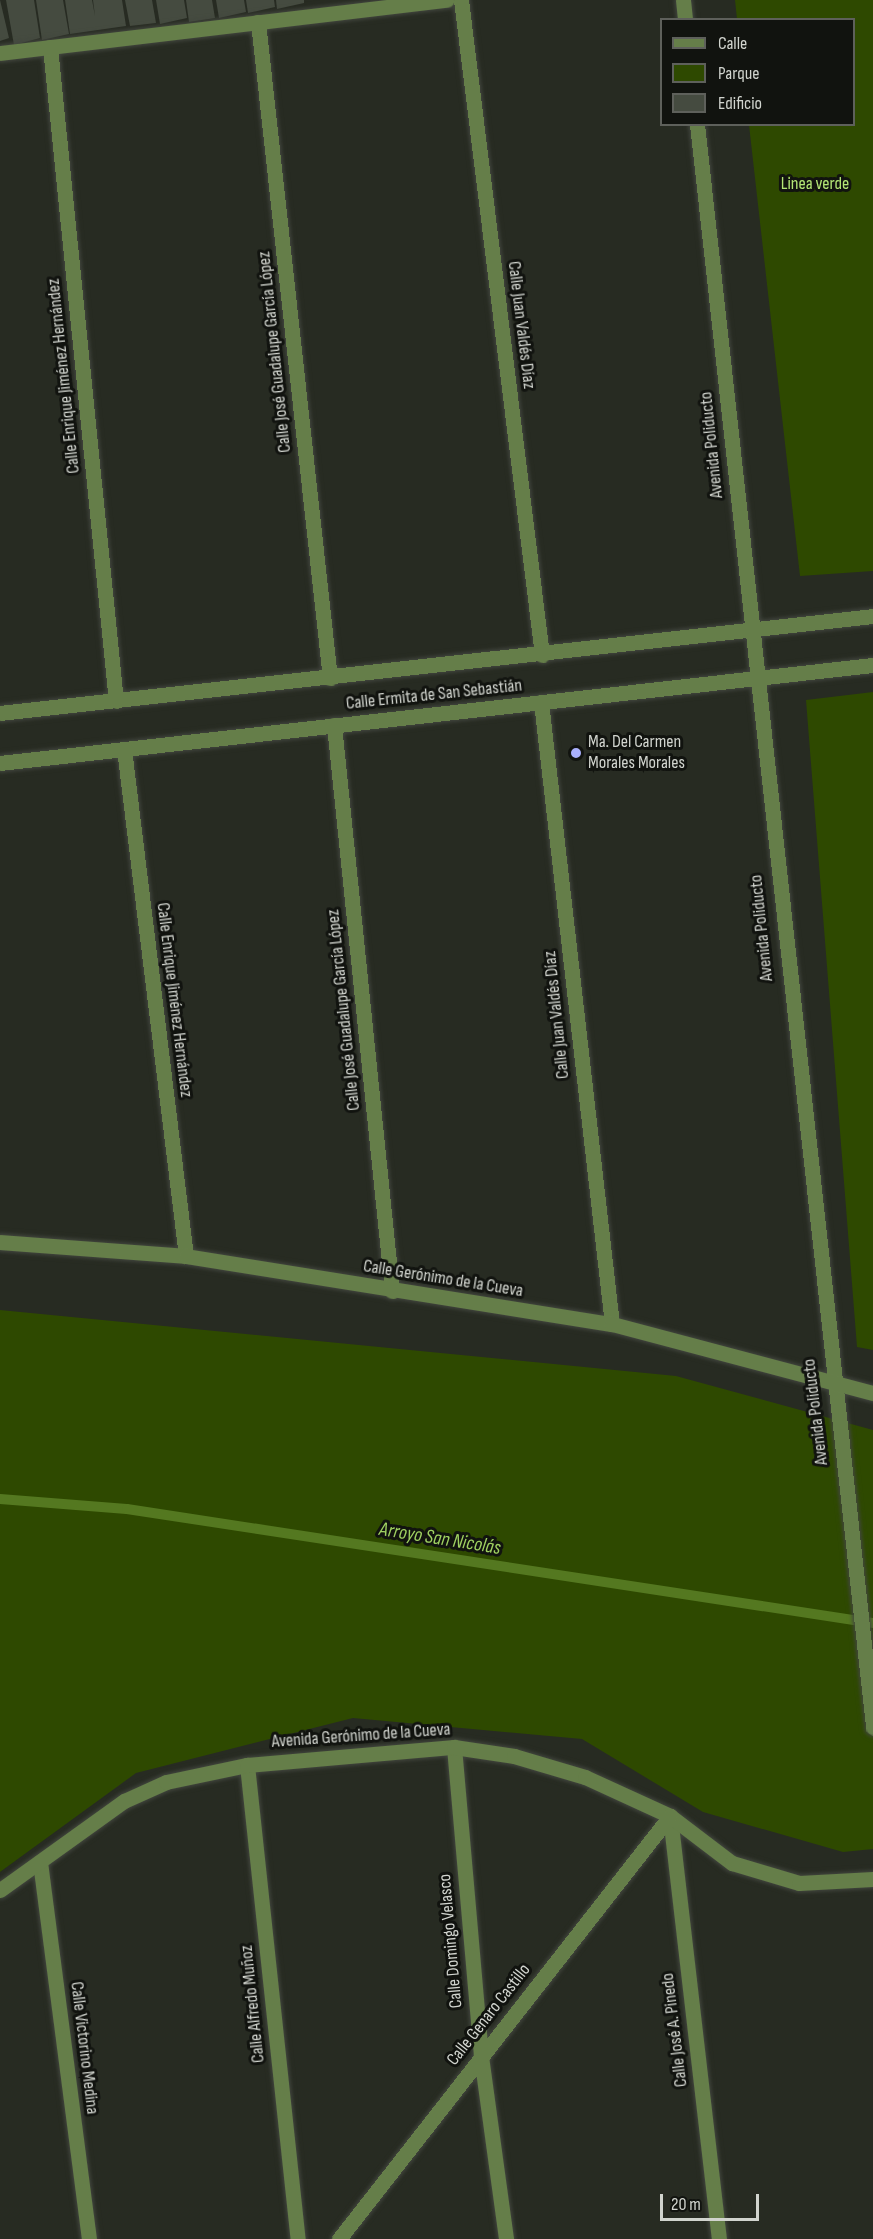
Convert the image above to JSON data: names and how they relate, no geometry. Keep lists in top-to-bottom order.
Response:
{
  "streets": {
    "street": [
      "Calle Juan Valdés Díaz",
      "Calle José Guadalupe García López",
      "Calle Enrique Jiménez Hernández",
      "Avenida Poliducto",
      "Calle Ermita de San Sebastián",
      "Calle Gerónimo de la Cueva",
      "Avenida Gerónimo de la Cueva",
      "Calle Domingo Velasco",
      "Calle Alfredo Muñoz",
      "Calle Genaro Castillo",
      "Calle José A. Pinedo",
      "Calle Victorino Medina"
    ]
  },
  "crossings": [
    ["Calle Juan Valdés Díaz", "Calle Ermita de San Sebastián"],
    ["Calle Juan Valdés Díaz", "Calle Gerónimo de la Cueva"],
    ["Calle José Guadalupe García López", "Calle Ermita de San Sebastián"],
    ["Calle José Guadalupe García López", "Calle Gerónimo de la Cueva"],
    ["Calle Enrique Jiménez Hernández", "Calle Ermita de San Sebastián"],
    ["Calle Enrique Jiménez Hernández", "Calle Gerónimo de la Cueva"],
    ["Avenida Poliducto", "Calle Ermita de San Sebastián"],
    ["Avenida Poliducto", "Calle Gerónimo de la Cueva"],
    ["Avenida Gerónimo de la Cueva", "Calle Domingo Velasco"],
    ["Avenida Gerónimo de la Cueva", "Calle Alfredo Muñoz"],
    ["Avenida Gerónimo de la Cueva", "Calle Genaro Castillo"],
    ["Avenida Gerónimo de la Cueva", "Calle José A. Pinedo"],
    ["Avenida Gerónimo de la Cueva", "Calle Victorino Medina"],
    ["Calle Domingo Velasco", "Calle Genaro Castillo"],
    ["Calle Genaro Castillo", "Calle José A. Pinedo"]
  ],
  "water": ["Arroyo San Nicolás"],
  "parks": ["Linea verde"],
  "places": ["Ma. Del Carmen Morales Morales"],
  "legend": ["Calle", "Parque", "Edificio"],
  "scale_bar": "20 m"
}
